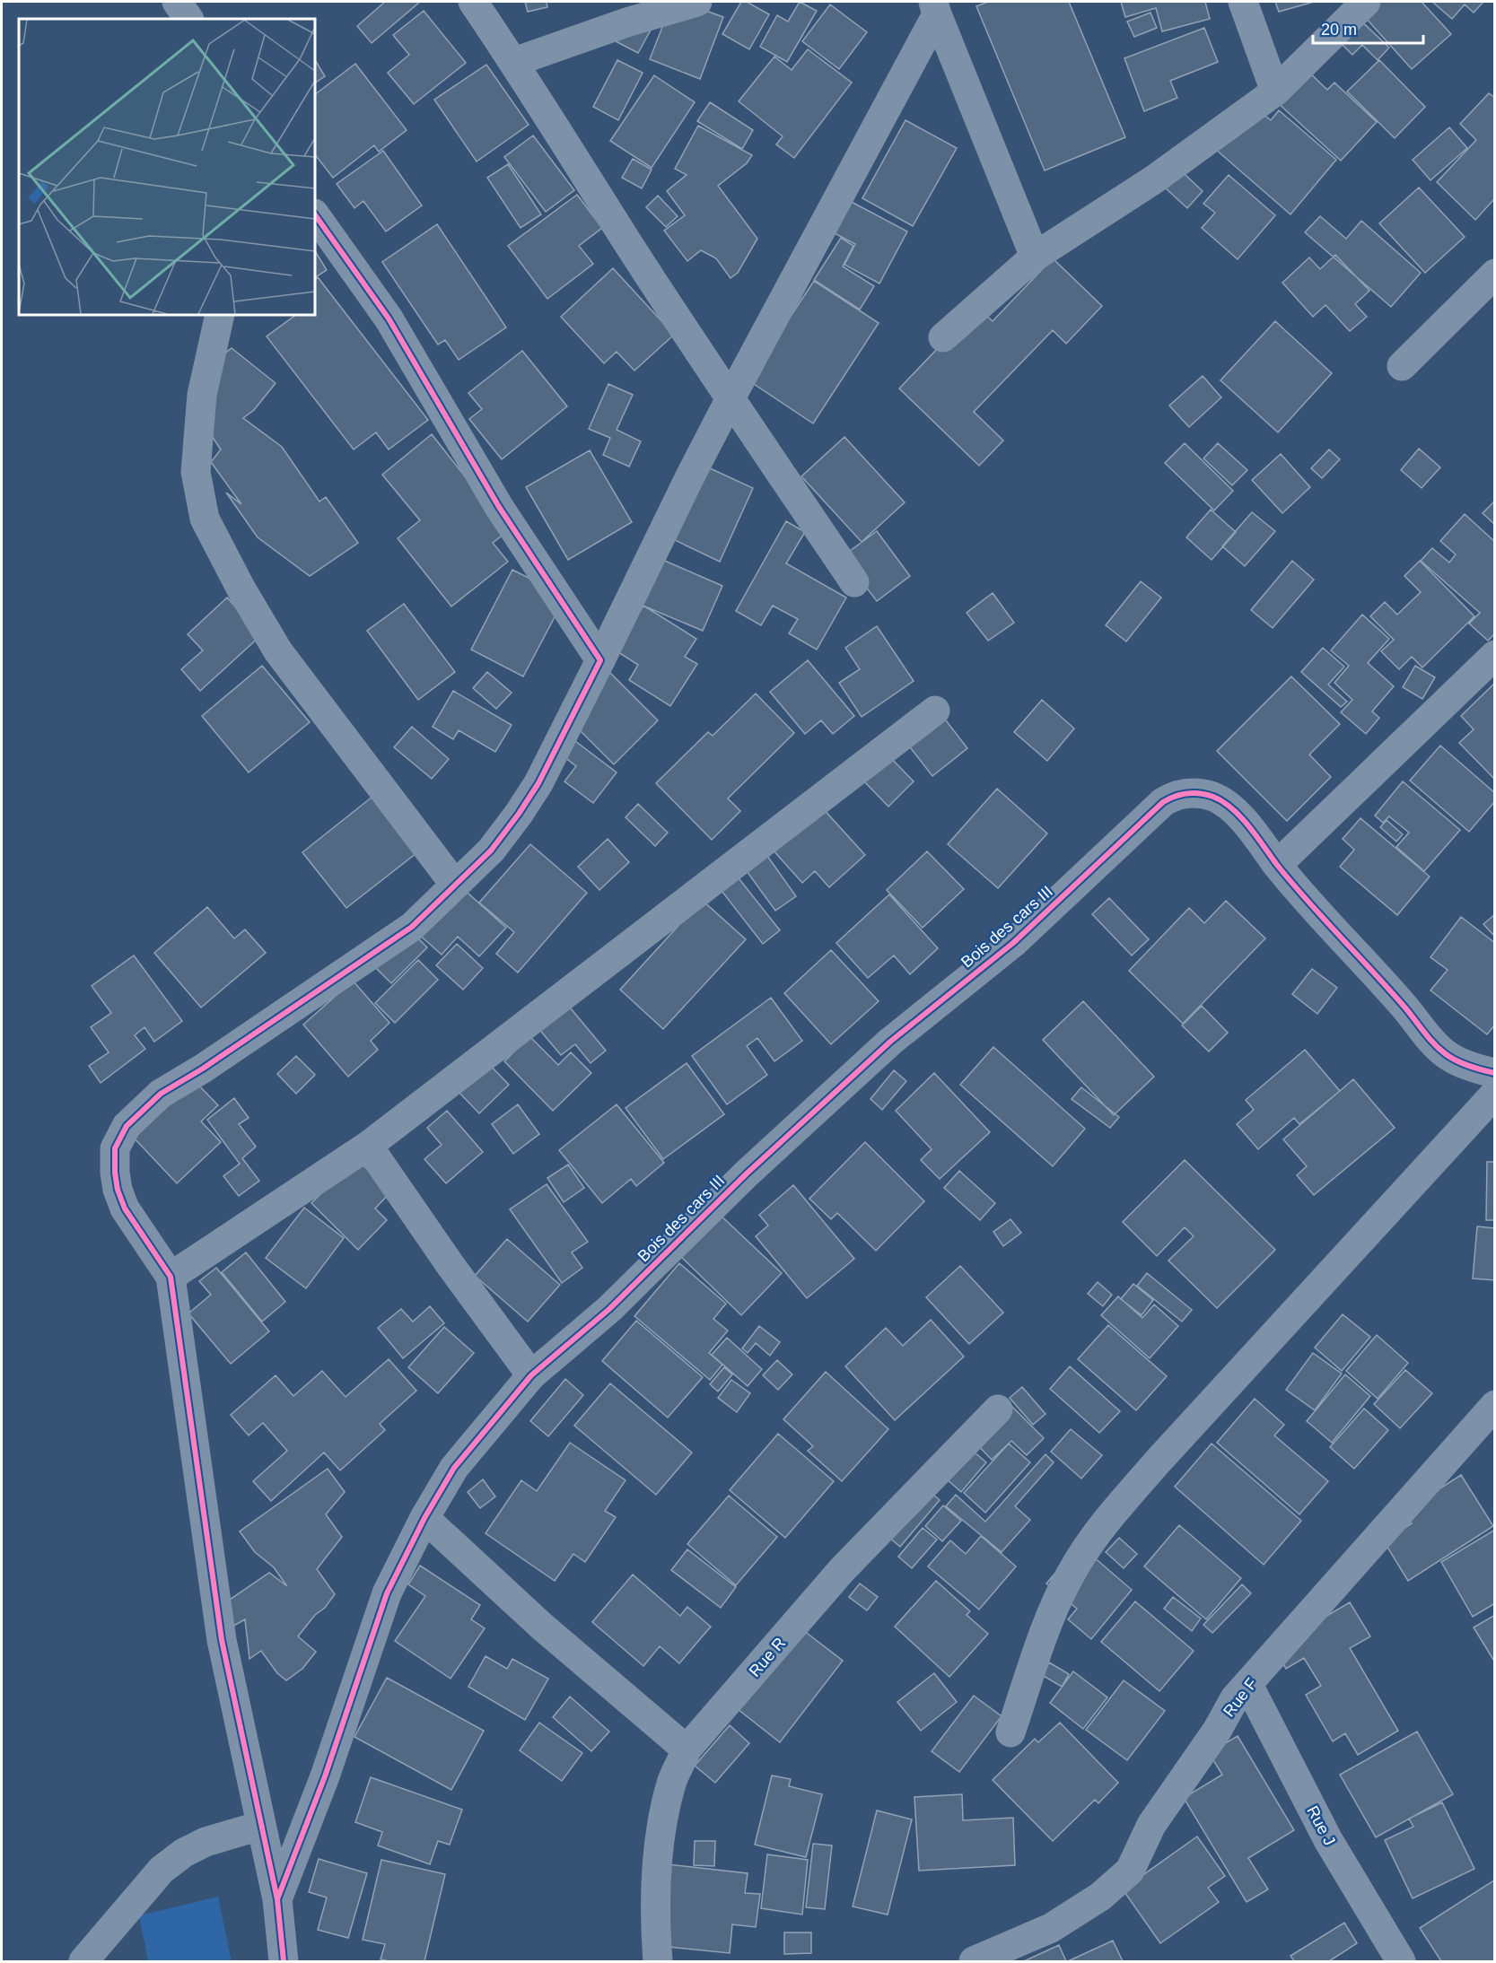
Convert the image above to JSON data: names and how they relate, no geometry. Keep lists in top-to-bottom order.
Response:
{
  "streets": {
    "street": [
      "Bois des cars III",
      "Rue R",
      "Rue F",
      "Rue J"
    ]
  },
  "crossings": [
    ["Rue F", "Rue J"]
  ],
  "scale_bar": "20 m"
}
